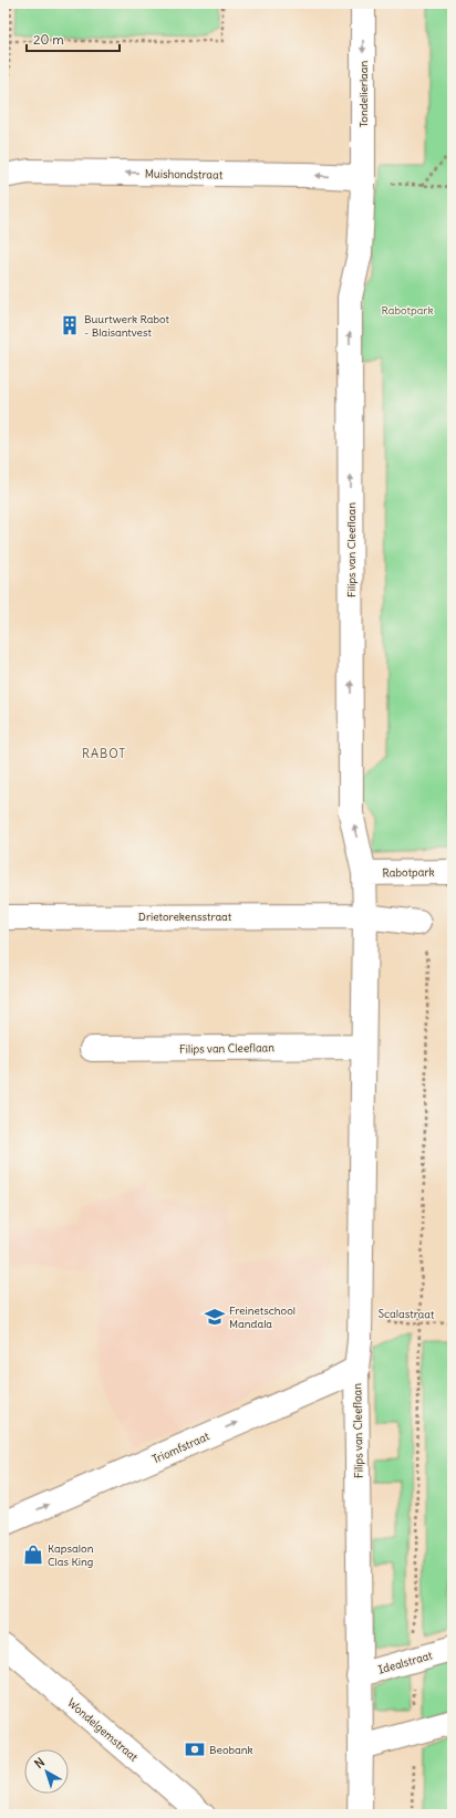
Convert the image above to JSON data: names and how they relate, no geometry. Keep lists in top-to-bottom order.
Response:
{
  "streets": {
    "street": [
      "Tondelierlaan",
      "Muishondstraat",
      "Filips van Cleeflaan",
      "Rabotpark",
      "Drietorekensstraat",
      "Triomfstraat",
      "Idealstraat",
      "Wondelgemstraat"
    ],
    "path": ["Scalastraat"]
  },
  "crossings": [
    ["Tondelierlaan", "Muishondstraat"],
    ["Tondelierlaan", "Filips van Cleeflaan"],
    ["Muishondstraat", "Filips van Cleeflaan"],
    ["Filips van Cleeflaan", "Rabotpark"],
    ["Filips van Cleeflaan", "Drietorekensstraat"],
    ["Filips van Cleeflaan", "Scalastraat"],
    ["Filips van Cleeflaan", "Triomfstraat"],
    ["Filips van Cleeflaan", "Idealstraat"]
  ],
  "one_way": [
    "Tondelierlaan",
    "Muishondstraat",
    "Filips van Cleeflaan",
    "Triomfstraat"
  ],
  "districts": ["RABOT"],
  "parks": ["Rabotpark"],
  "places": {
    "building": ["Buurtwerk Rabot - Blaisantvest"],
    "school or university": ["Freinetschool Mandala"],
    "shop": ["Kapsalon Clas King"],
    "bank": ["Beobank"]
  },
  "scale_bar": "20 m",
  "north": "top left"
}
